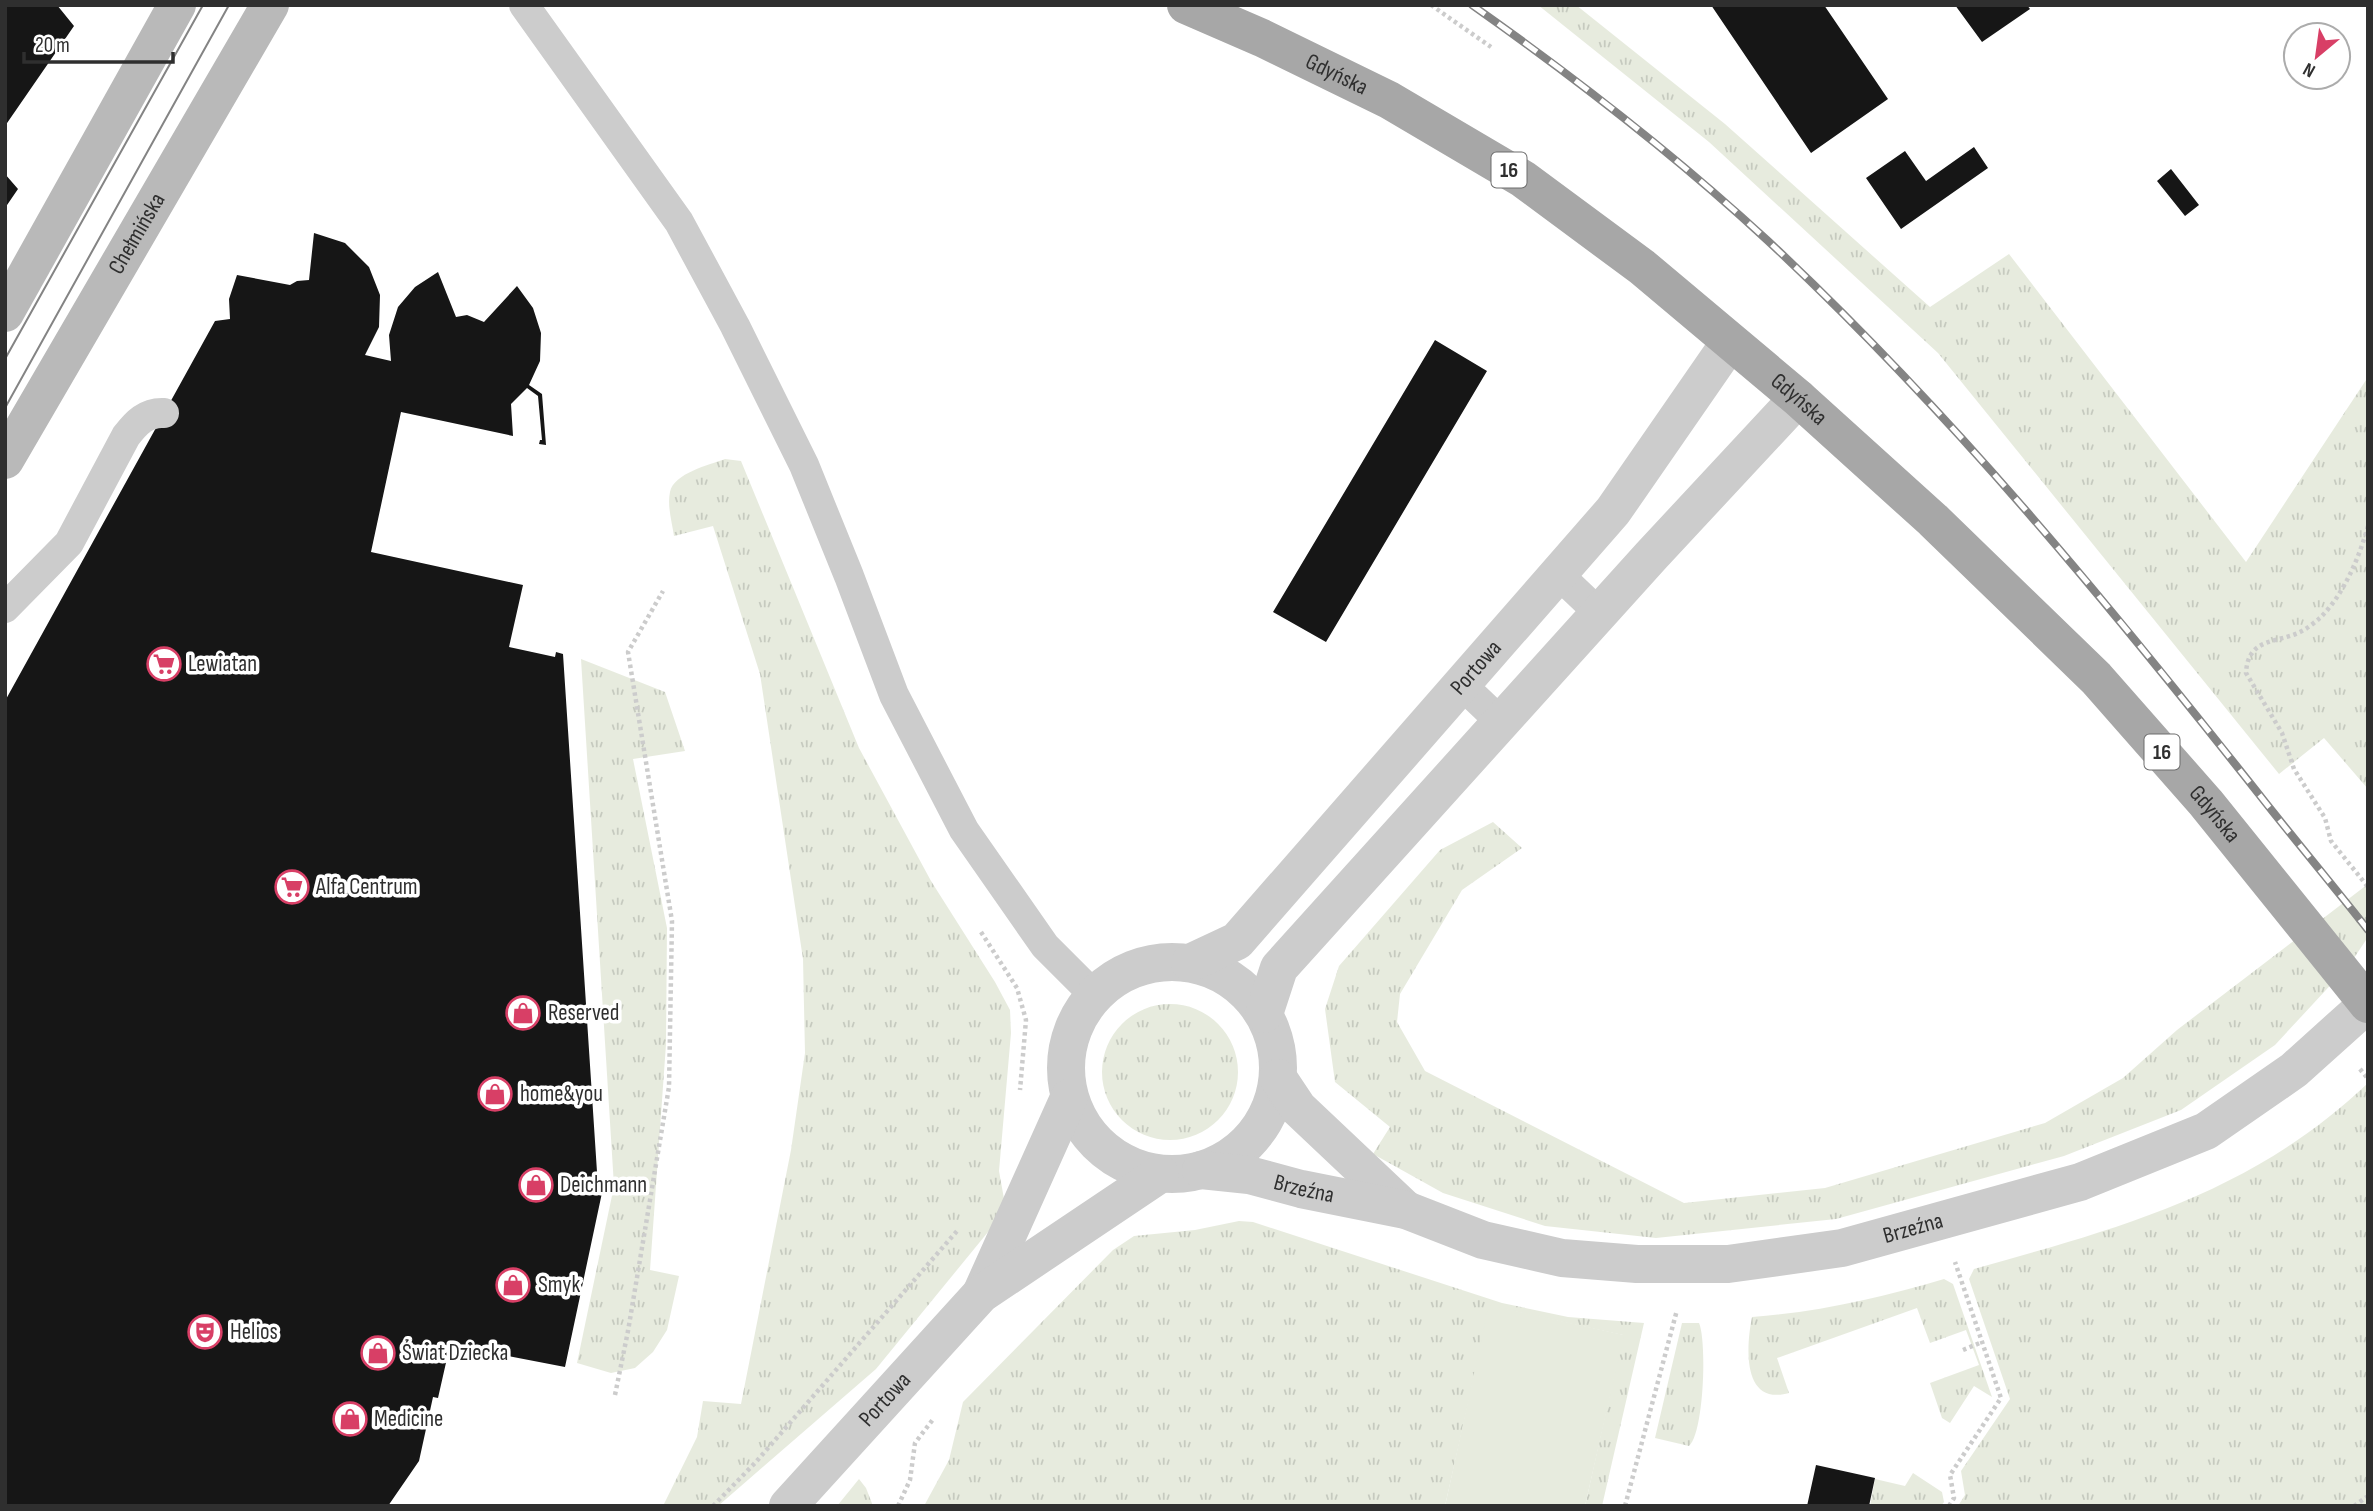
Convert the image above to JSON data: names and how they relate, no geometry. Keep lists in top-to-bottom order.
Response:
{
  "streets": {
    "main road": ["Gdyńska", "16", "Chełmińska"],
    "street": ["Portowa", "Brzeźna"]
  },
  "crossings": [
    ["Gdyńska", "Portowa"],
    ["Gdyńska", "Brzeźna"],
    ["Portowa", "Brzeźna"]
  ],
  "places": {
    "supermarket": ["Lewiatan", "Alfa Centrum"],
    "shop": [
      "Reserved",
      "home&you",
      "Deichmann",
      "Smyk",
      "Świat Dziecka",
      "Medicine"
    ],
    "theatre": ["Helios"]
  },
  "scale_bar": "20 m",
  "north": "bottom left"
}
